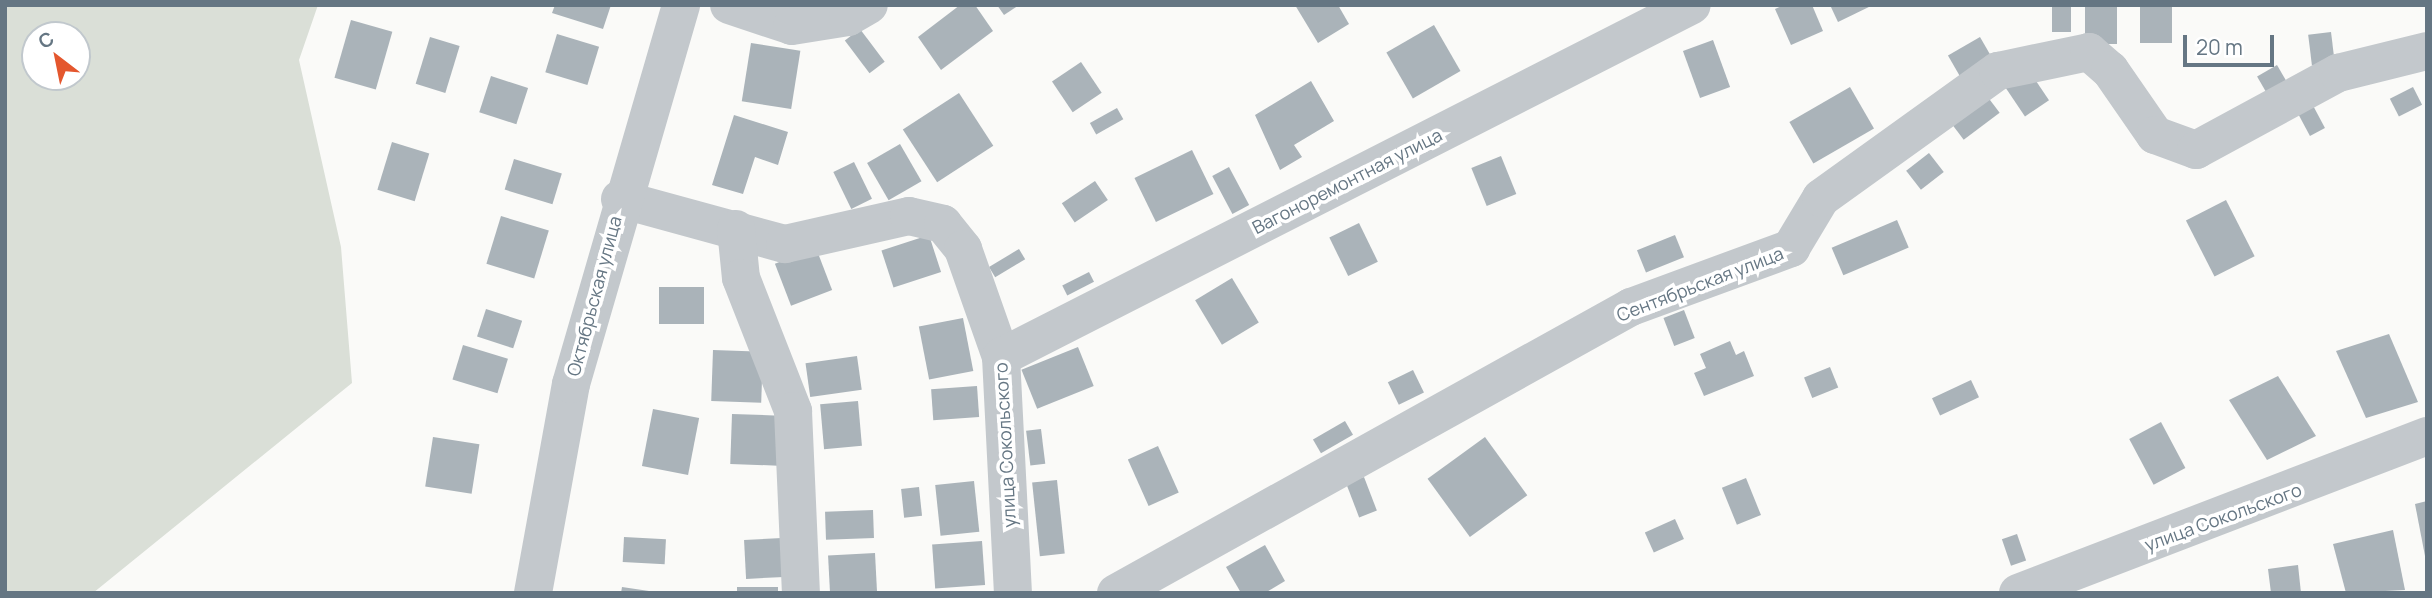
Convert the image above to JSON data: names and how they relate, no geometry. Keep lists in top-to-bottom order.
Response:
{
  "streets": {
    "street": [
      "Вагоноремонтная улица",
      "Сентябрьская улица",
      "Октябрьская улица",
      "улица Сокольского"
    ]
  },
  "crossings": [
    ["Вагоноремонтная улица", "улица Сокольского"],
    ["Октябрьская улица", "улица Сокольского"]
  ],
  "scale_bar": "20 m",
  "north": "top left"
}
